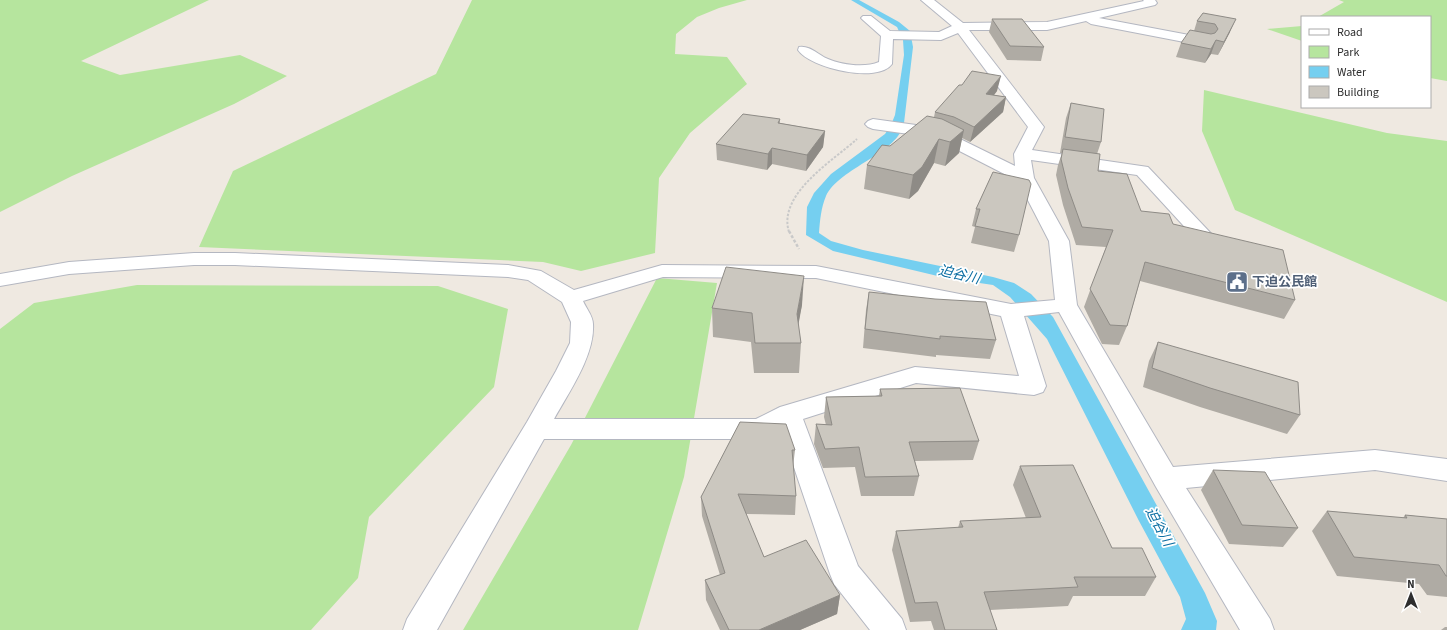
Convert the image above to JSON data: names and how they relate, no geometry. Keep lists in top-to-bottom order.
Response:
{
  "water": ["迫谷川"],
  "places": {
    "public building": ["下迫公民館"]
  },
  "legend": [
    "Road",
    "Park",
    "Water",
    "Building"
  ],
  "north": "top"
}
